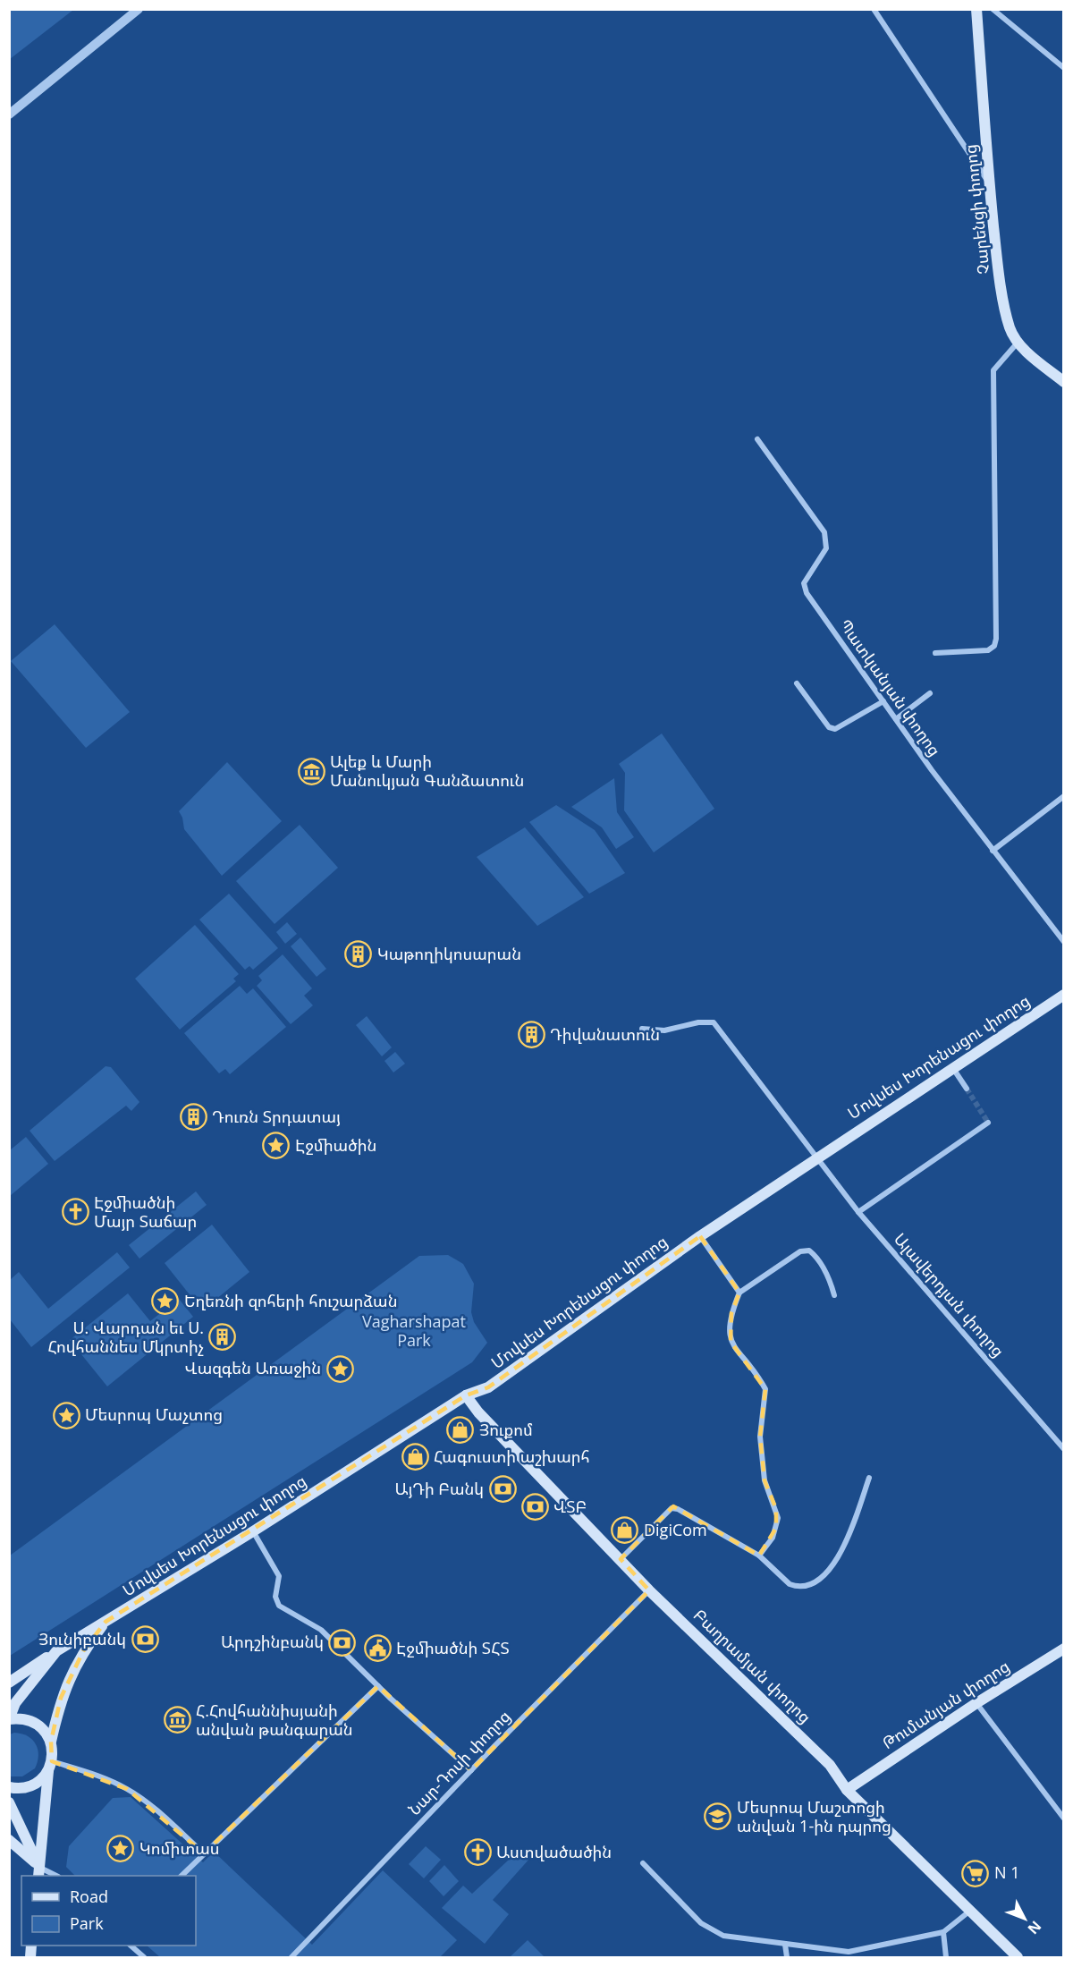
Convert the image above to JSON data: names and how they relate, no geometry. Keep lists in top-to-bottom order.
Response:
{
  "streets": {
    "main road": [
      "Չարենցի փողոց",
      "Մովսես Խորենացու փողոց",
      "Բաղրամյան փողոց",
      "Թումանյան փողոց"
    ],
    "street": ["Պատկանյան փողոց", "Ալավերդյան փողոց", "Նար-Դոսի փողոց"]
  },
  "crossings": [
    ["Մովսես Խորենացու փողոց", "Ալավերդյան փողոց"],
    ["Մովսես Խորենացու փողոց", "Բաղրամյան փողոց"],
    ["Բաղրամյան փողոց", "Թումանյան փողոց"],
    ["Բաղրամյան փողոց", "Նար-Դոսի փողոց"]
  ],
  "parks": ["Vagharshapat Park"],
  "places": {
    "museum": ["Ալեք և Մարի Մանուկյան Գանձատուն", "Հ.Հովհաննիսյանի անվան թանգարան"],
    "building": [
      "Կաթողիկոսարան",
      "Դիվանատուն",
      "Դուռն Տրդատայ",
      "Ս. Վարդան եւ Ս. Հովհաննես Մկրտիչ"
    ],
    "place": [
      "Էջմիածին",
      "Եղեռնի զոհերի հուշարձան",
      "Վազգեն Առաջին",
      "Մեսրոպ Մաչտոց",
      "Կոմիտաս"
    ],
    "church": ["Էջմիածնի Մայր Տաճար", "Աստվածածին"],
    "shop": ["Յուքոմ", "Հագուստի աշխարհ", "DigiCom"],
    "bank": [
      "ԱյԴի Բանկ",
      "ՎՏԲ",
      "Յունիբանկ",
      "Արդշինբանկ"
    ],
    "public building": ["Էջմիածնի ՏՀՏ"],
    "school or university": ["Մեսրոպ Մաշտոցի անվան 1-ին դպրոց"],
    "supermarket": ["N 1"]
  },
  "legend": ["Road", "Park"],
  "north": "bottom right"
}
